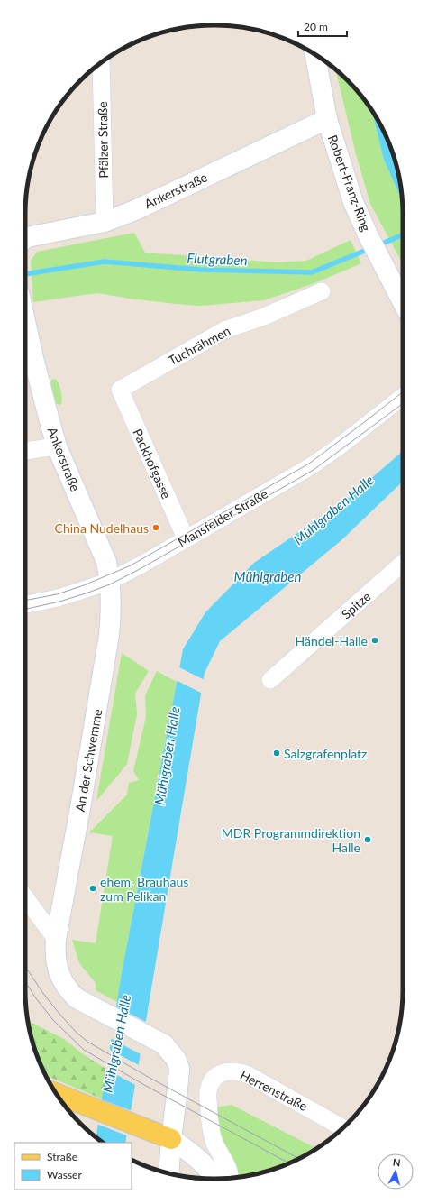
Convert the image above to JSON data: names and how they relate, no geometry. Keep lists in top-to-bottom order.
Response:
{
  "streets": {
    "street": [
      "Pfälzer Straße",
      "Robert-Franz-Ring",
      "Ankerstraße",
      "Tuchrähmen",
      "Packhofgasse",
      "Mansfelder Straße",
      "Spitze",
      "An der Schwemme",
      "Herrenstraße"
    ]
  },
  "crossings": [
    ["Pfälzer Straße", "Ankerstraße"],
    ["Robert-Franz-Ring", "Ankerstraße"],
    ["Ankerstraße", "Mansfelder Straße"],
    ["Ankerstraße", "An der Schwemme"],
    ["Tuchrähmen", "Packhofgasse"],
    ["Packhofgasse", "Mansfelder Straße"],
    ["Mansfelder Straße", "An der Schwemme"]
  ],
  "water": ["Flutgraben", "Mühlgraben Halle", "Mühlgraben"],
  "places": [
    "China Nudelhaus",
    "Händel-Halle",
    "Salzgrafenplatz",
    "MDR Programmdirektion Halle",
    "ehem. Brauhaus zum Pelikan"
  ],
  "legend": ["Straße", "Wasser"],
  "scale_bar": "20 m",
  "north": "top"
}
